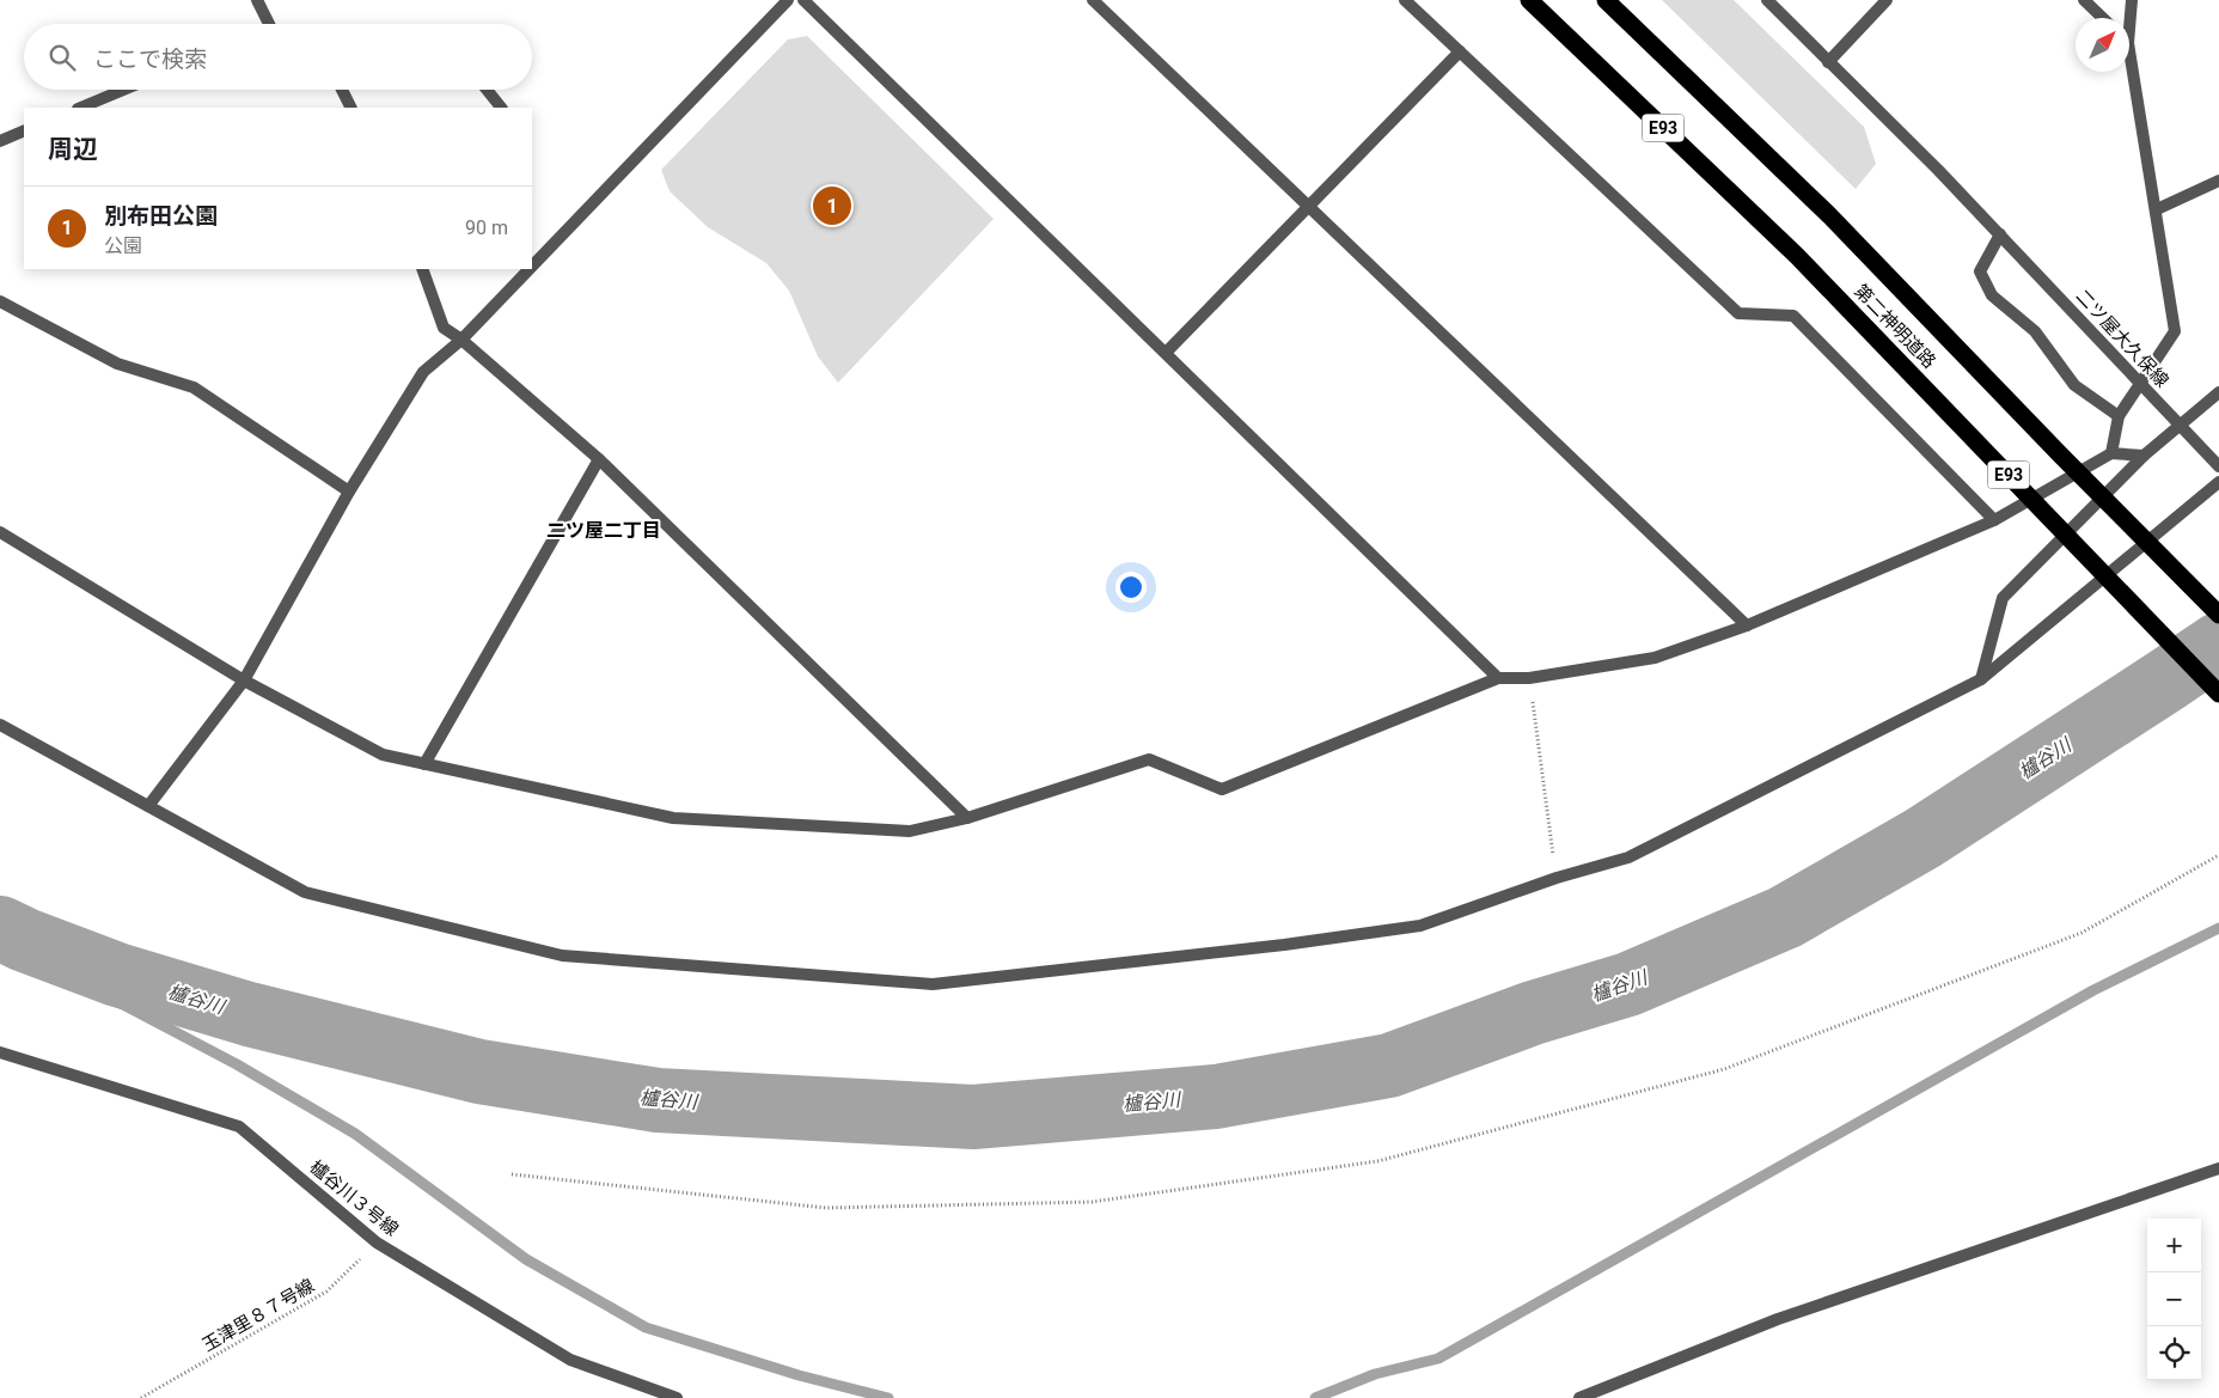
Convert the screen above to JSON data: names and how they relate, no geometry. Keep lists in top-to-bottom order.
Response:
{
  "streets": {
    "highway": ["E93", "第二神明道路"],
    "street": ["二ツ屋大久保線", "櫨谷川３号線"],
    "path": ["玉津里８７号線"]
  },
  "crossings": [
    ["櫨谷川３号線", "玉津里８７号線"]
  ],
  "districts": ["二ツ屋二丁目"],
  "water": ["櫨谷川"],
  "north": "top right",
  "page": {
    "search": "ここで検索",
    "heading": "周辺",
    "pins": "1",
    "list": [
      {
        "mark": "1",
        "name": "別布田公園",
        "note": "公園",
        "value": "90 m"
      }
    ],
    "map_buttons": ["+", "−"]
  }
}
